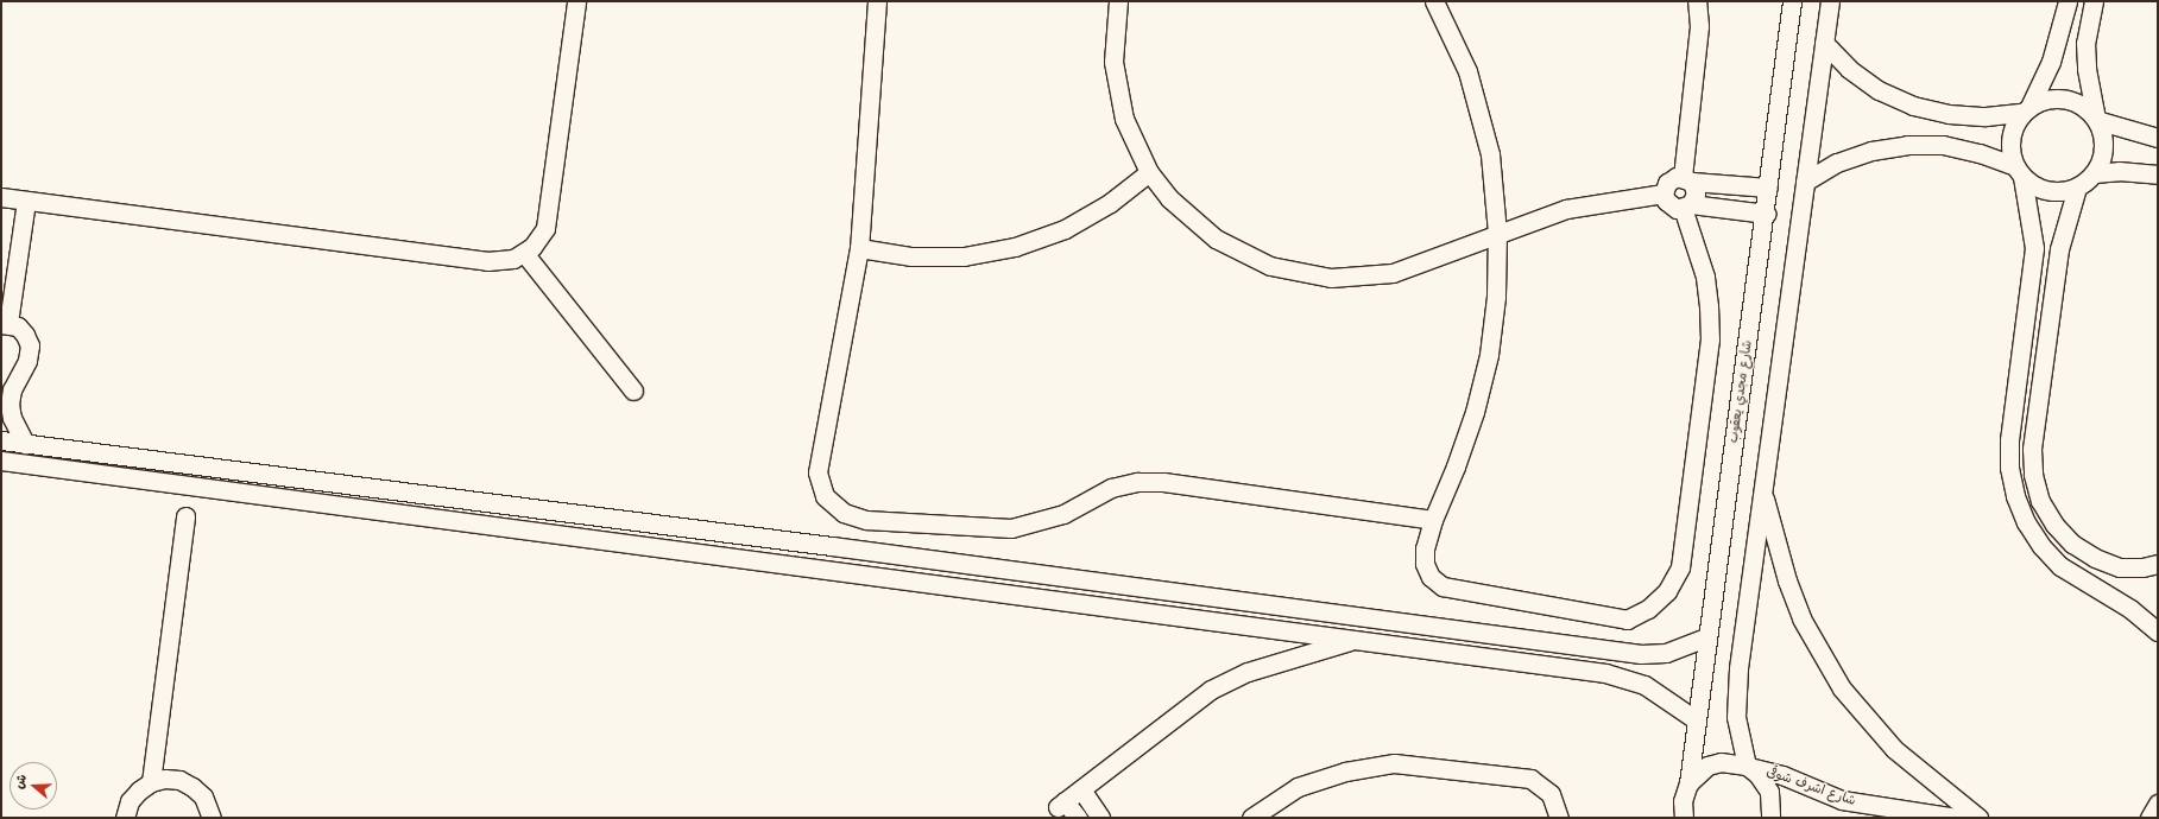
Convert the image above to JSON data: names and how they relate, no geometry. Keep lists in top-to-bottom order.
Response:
{
  "streets": {
    "street": ["شارع مجدي يعقوب", "شارع اشرف شوقى"]
  },
  "crossings": [
    ["شارع مجدي يعقوب", "شارع اشرف شوقى"]
  ],
  "north": "left"
}
